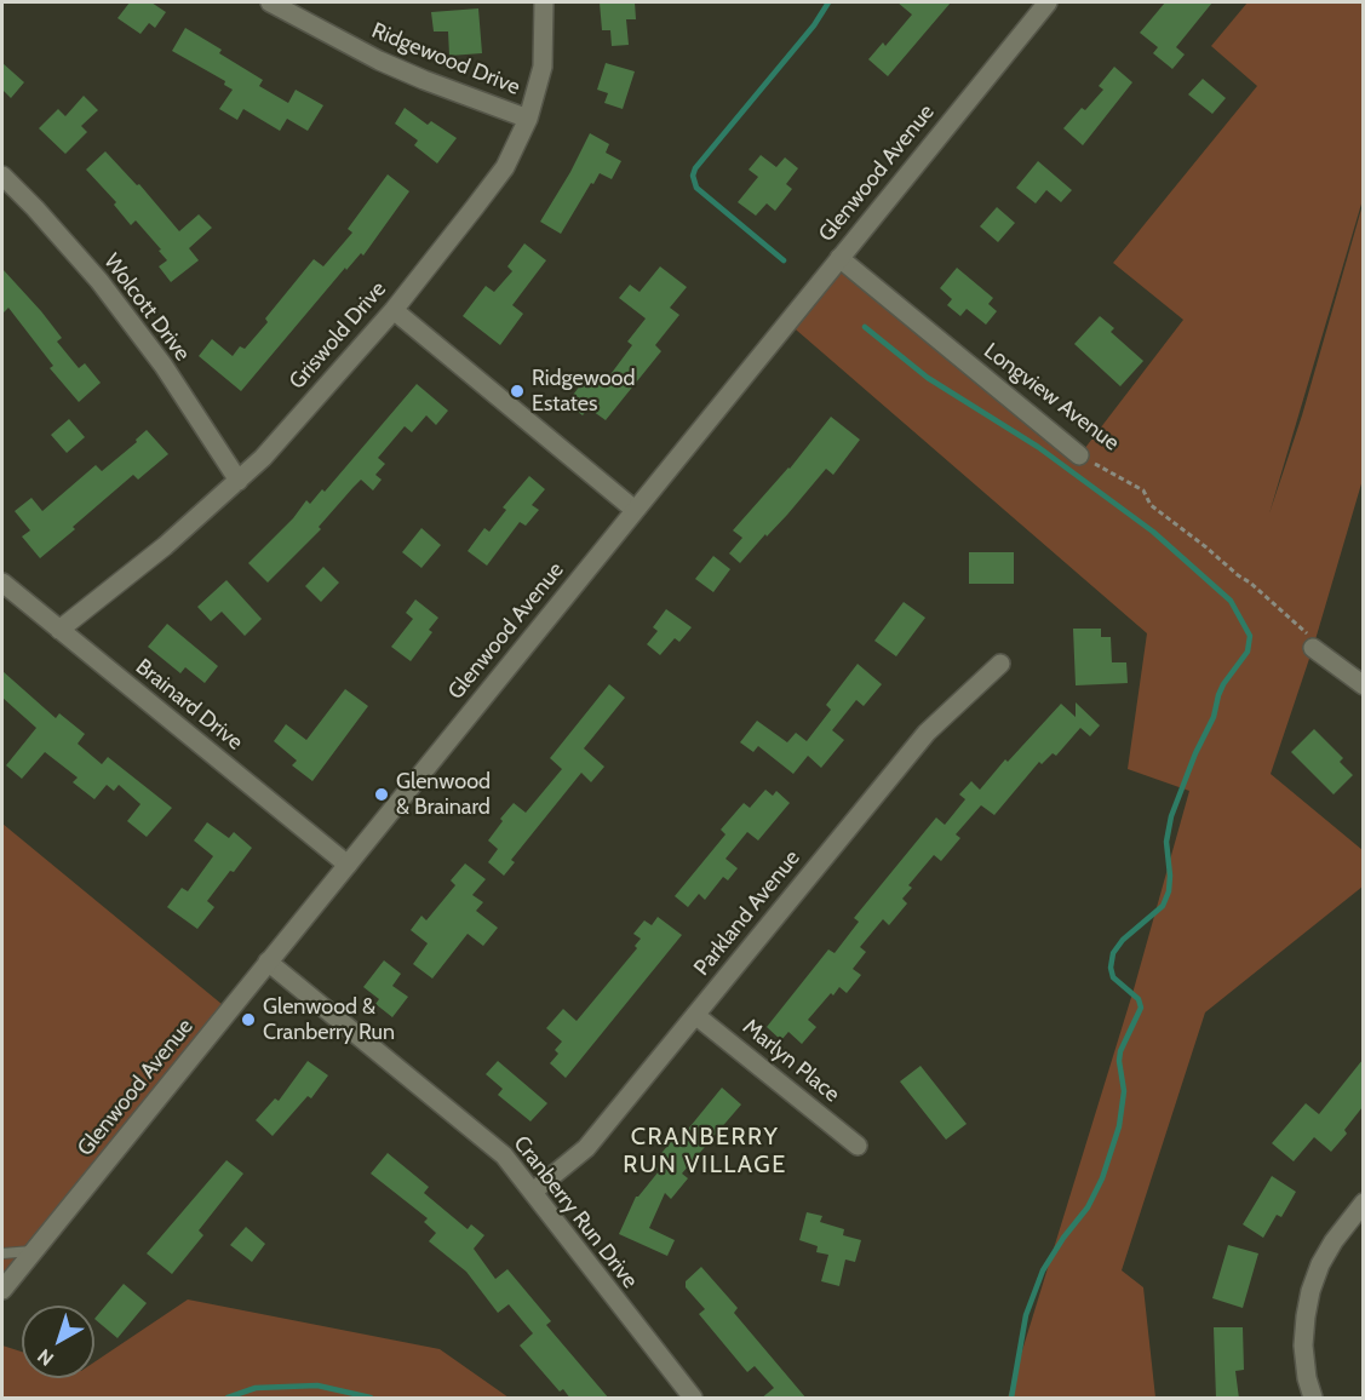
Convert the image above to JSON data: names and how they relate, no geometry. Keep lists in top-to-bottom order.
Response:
{
  "streets": {
    "street": [
      "Ridgewood Drive",
      "Glenwood Avenue",
      "Wolcott Drive",
      "Griswold Drive",
      "Longview Avenue",
      "Brainard Drive",
      "Parkland Avenue",
      "Marlyn Place",
      "Cranberry Run Drive"
    ]
  },
  "crossings": [
    ["Ridgewood Drive", "Griswold Drive"],
    ["Glenwood Avenue", "Longview Avenue"],
    ["Glenwood Avenue", "Brainard Drive"],
    ["Glenwood Avenue", "Cranberry Run Drive"],
    ["Wolcott Drive", "Griswold Drive"],
    ["Griswold Drive", "Brainard Drive"],
    ["Parkland Avenue", "Marlyn Place"],
    ["Parkland Avenue", "Cranberry Run Drive"]
  ],
  "districts": ["CRANBERRY RUN VILLAGE"],
  "places": ["Ridgewood Estates", "Glenwood & Brainard", "Glenwood & Cranberry Run"],
  "north": "bottom left"
}
